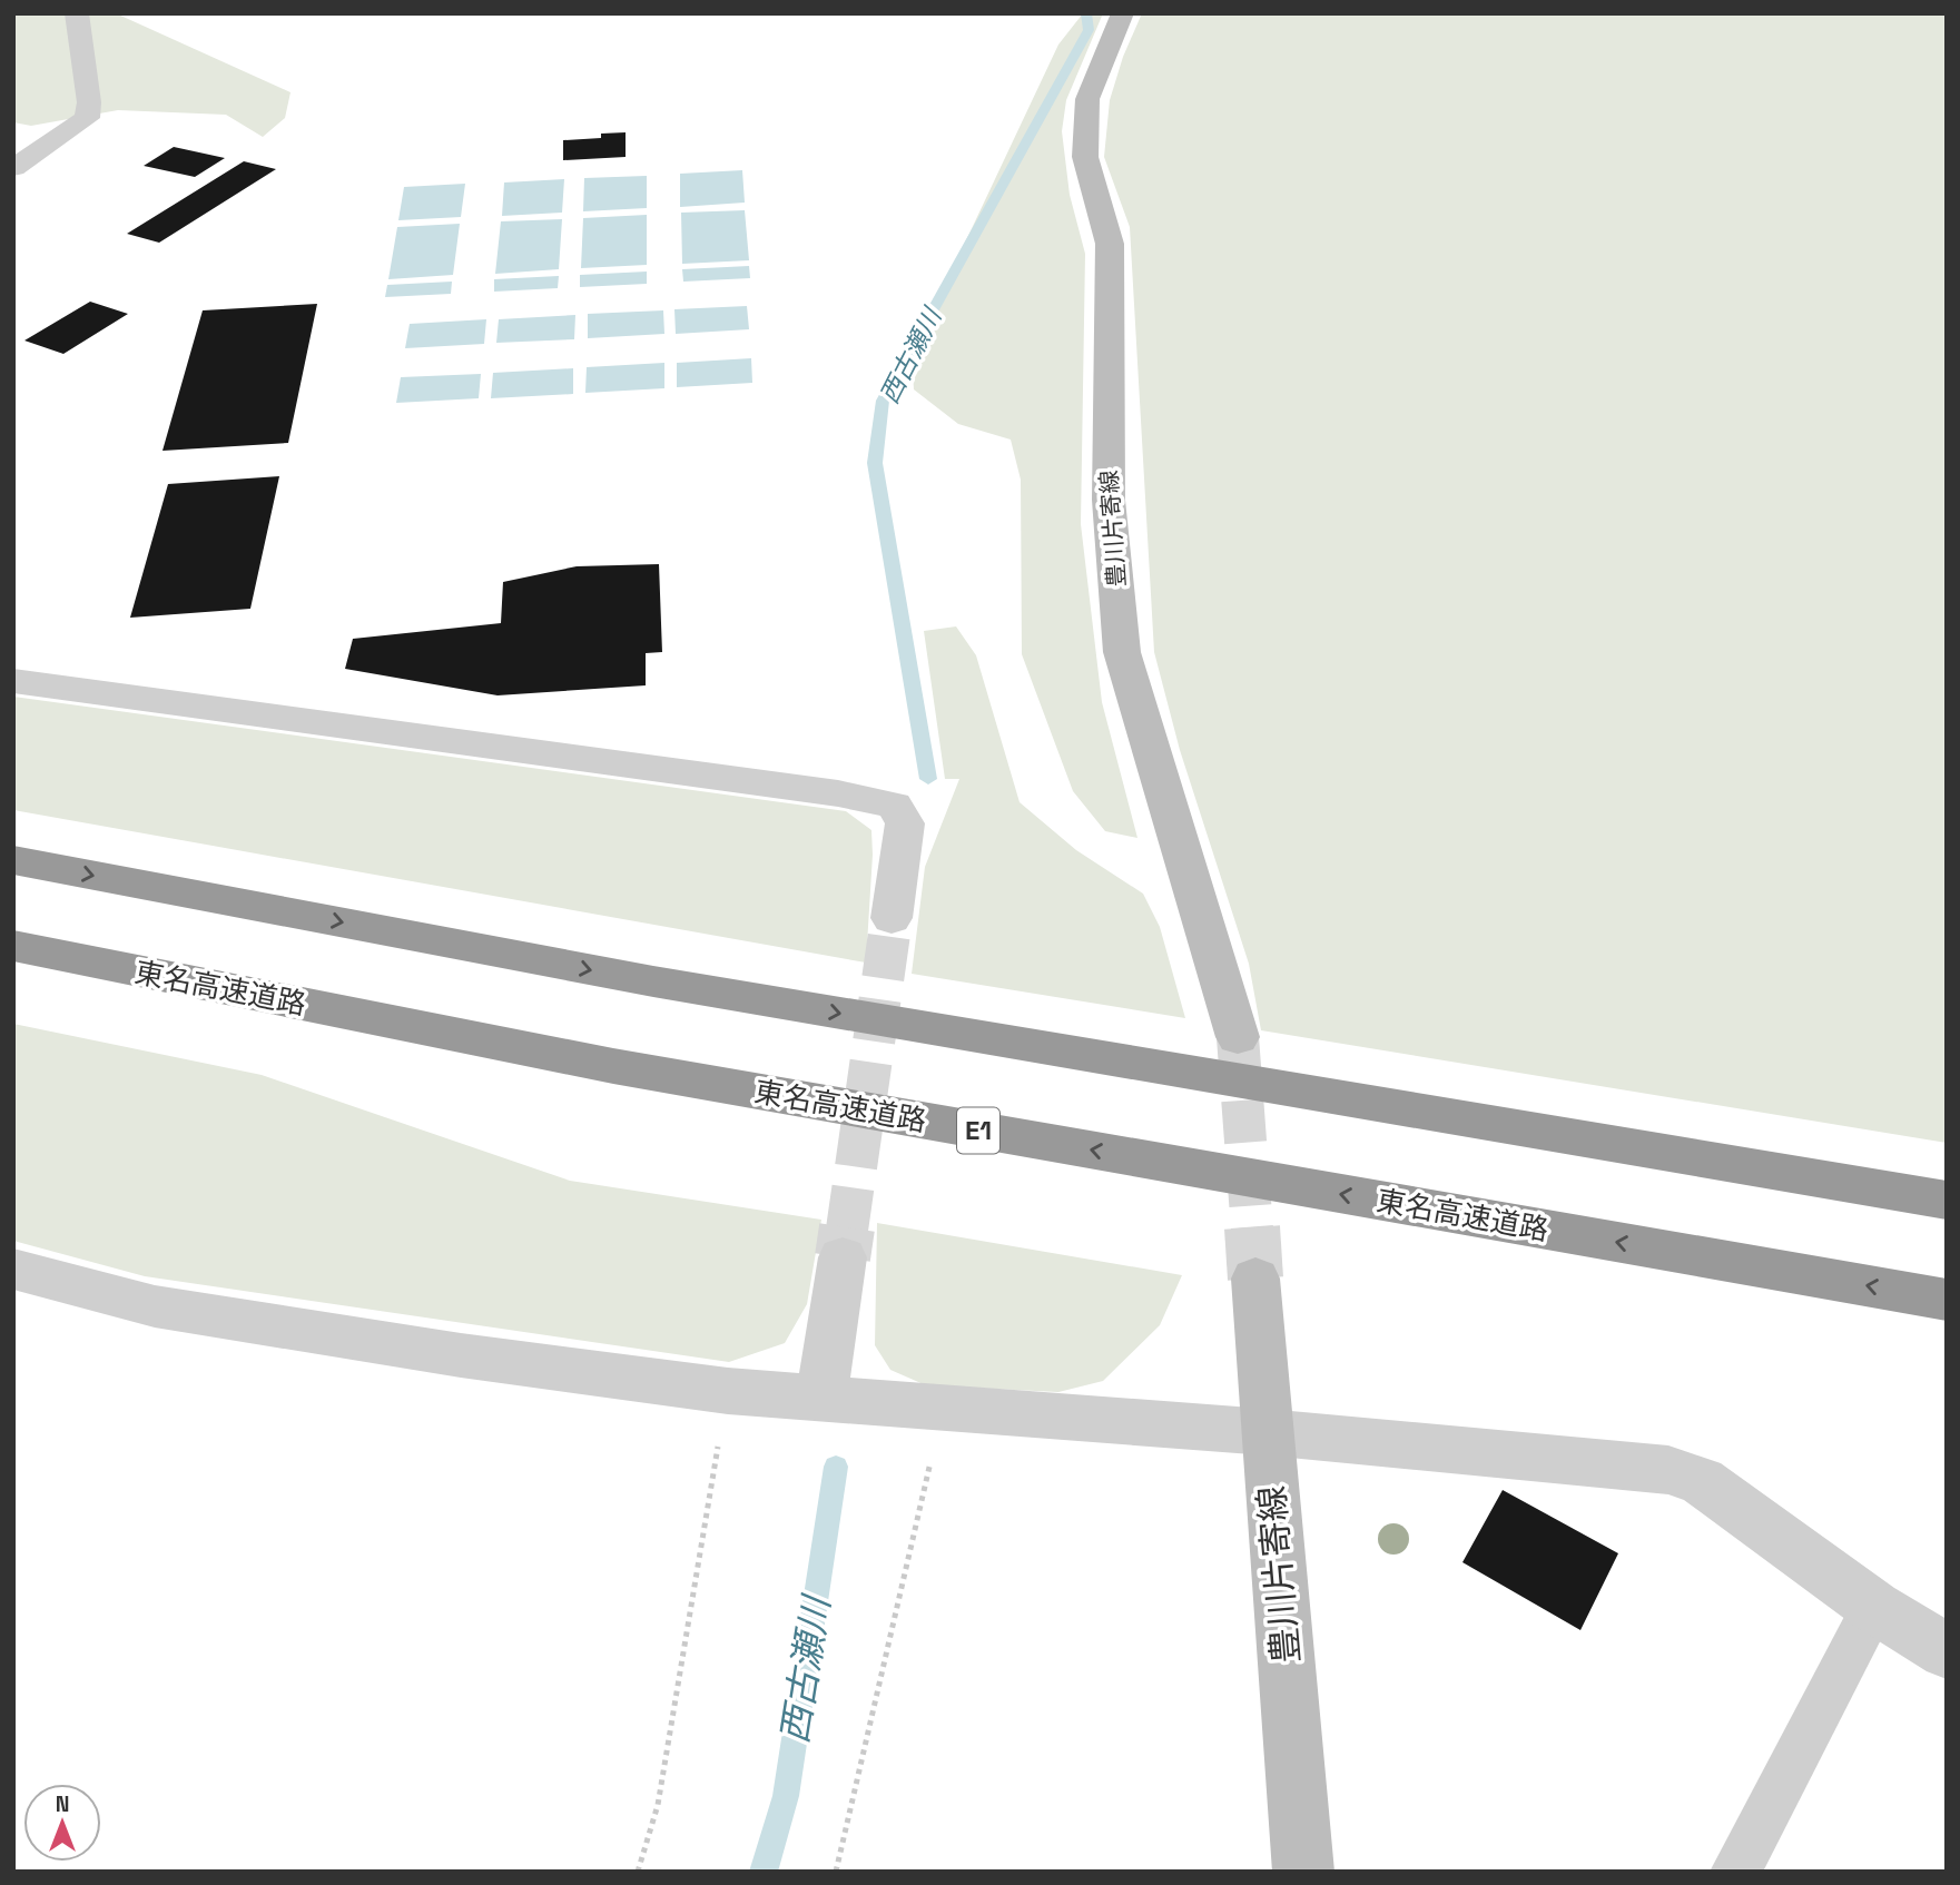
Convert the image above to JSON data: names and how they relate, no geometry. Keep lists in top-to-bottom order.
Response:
{
  "streets": {
    "highway": ["東名高速道路", "E1"],
    "main road": ["豊川片寄線"]
  },
  "water": ["西古瀬川"],
  "north": "top"
}
